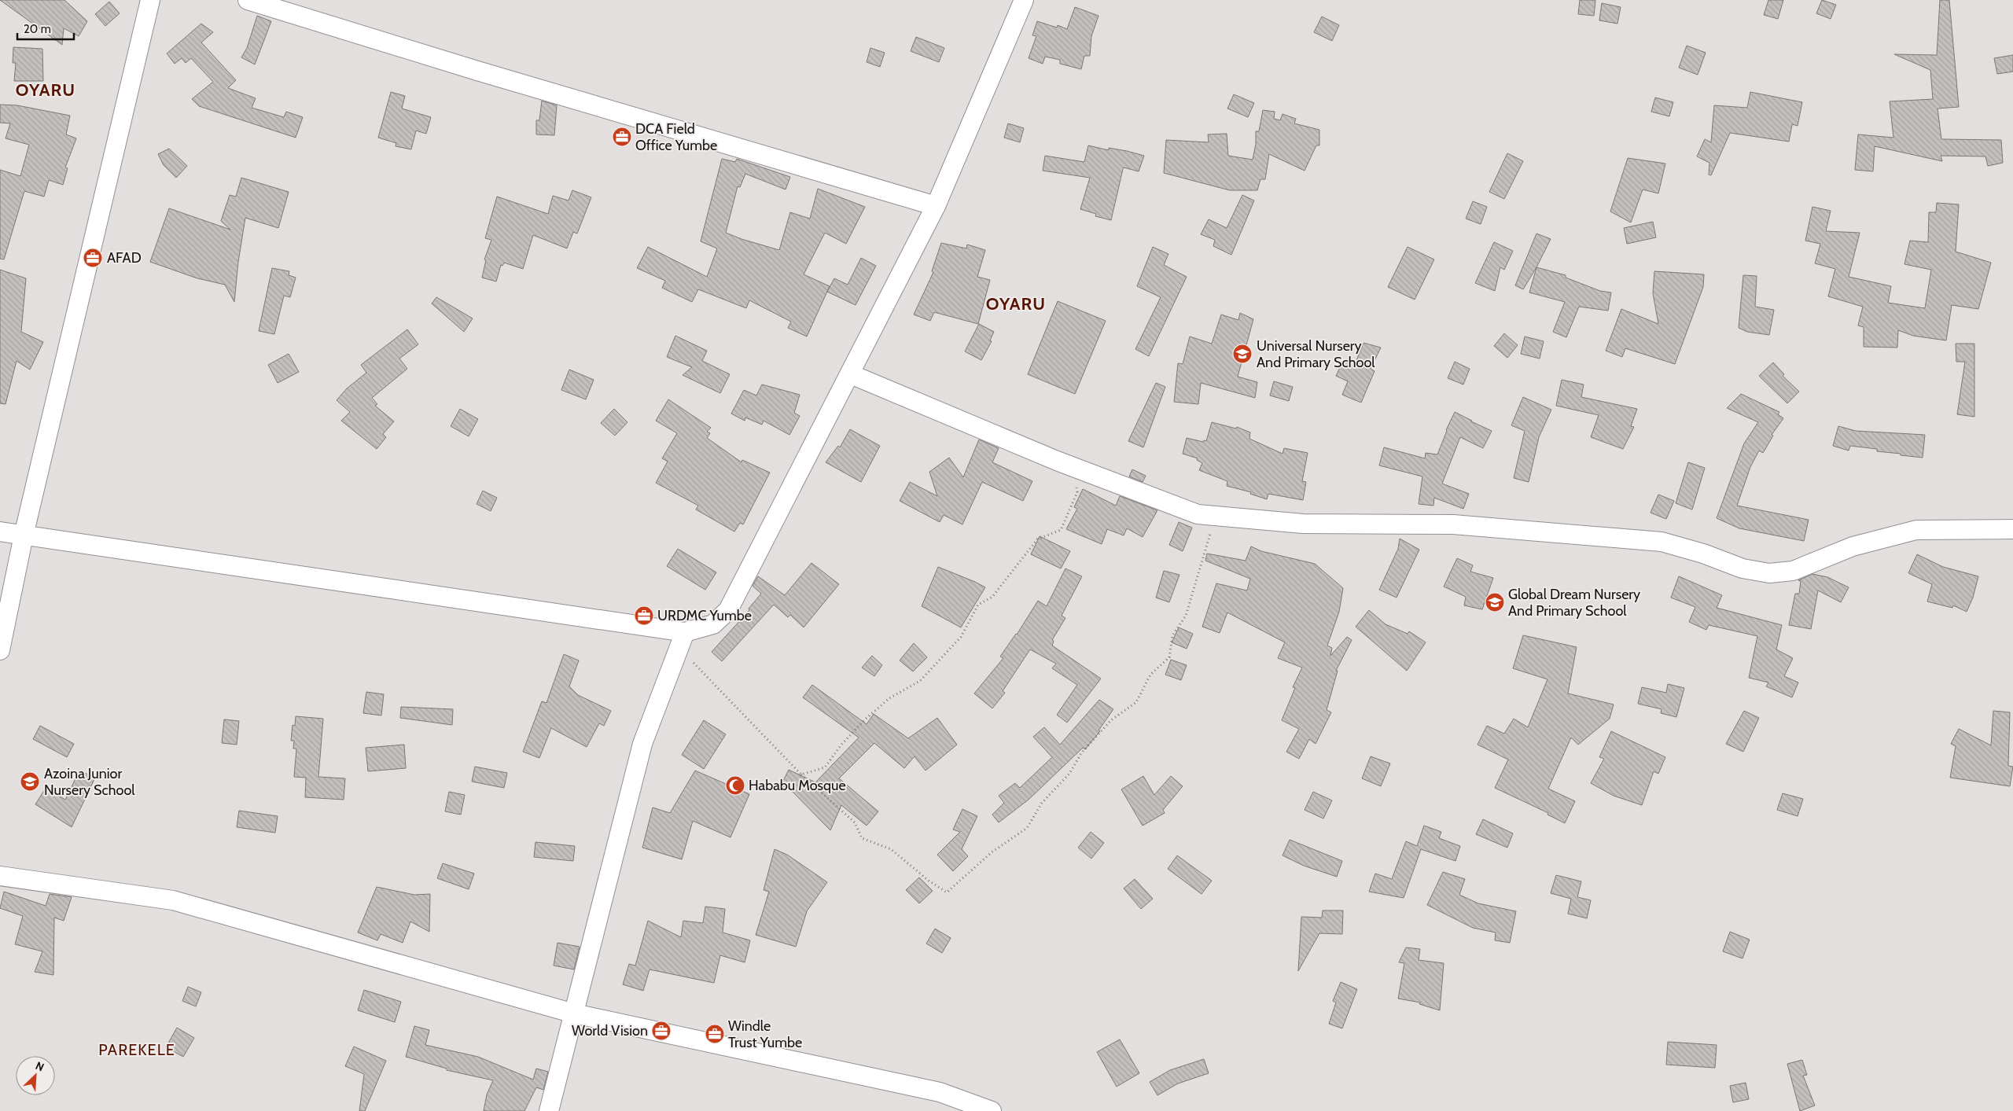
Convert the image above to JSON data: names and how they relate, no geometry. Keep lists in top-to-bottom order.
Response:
{
  "districts": ["OYARU", "OYARU", "PAREKELE"],
  "places": {
    "office": [
      "DCA Field Office Yumbe",
      "AFAD",
      "URDMC Yumbe",
      "World Vision",
      "Windle Trust Yumbe"
    ],
    "school or university": ["Universal Nursery And Primary School", "Global Dream Nursery And Primary School", "Azoina Junior Nursery School"],
    "mosque": ["Hababu Mosque"]
  },
  "scale_bar": "20 m",
  "north": "top right"
}
